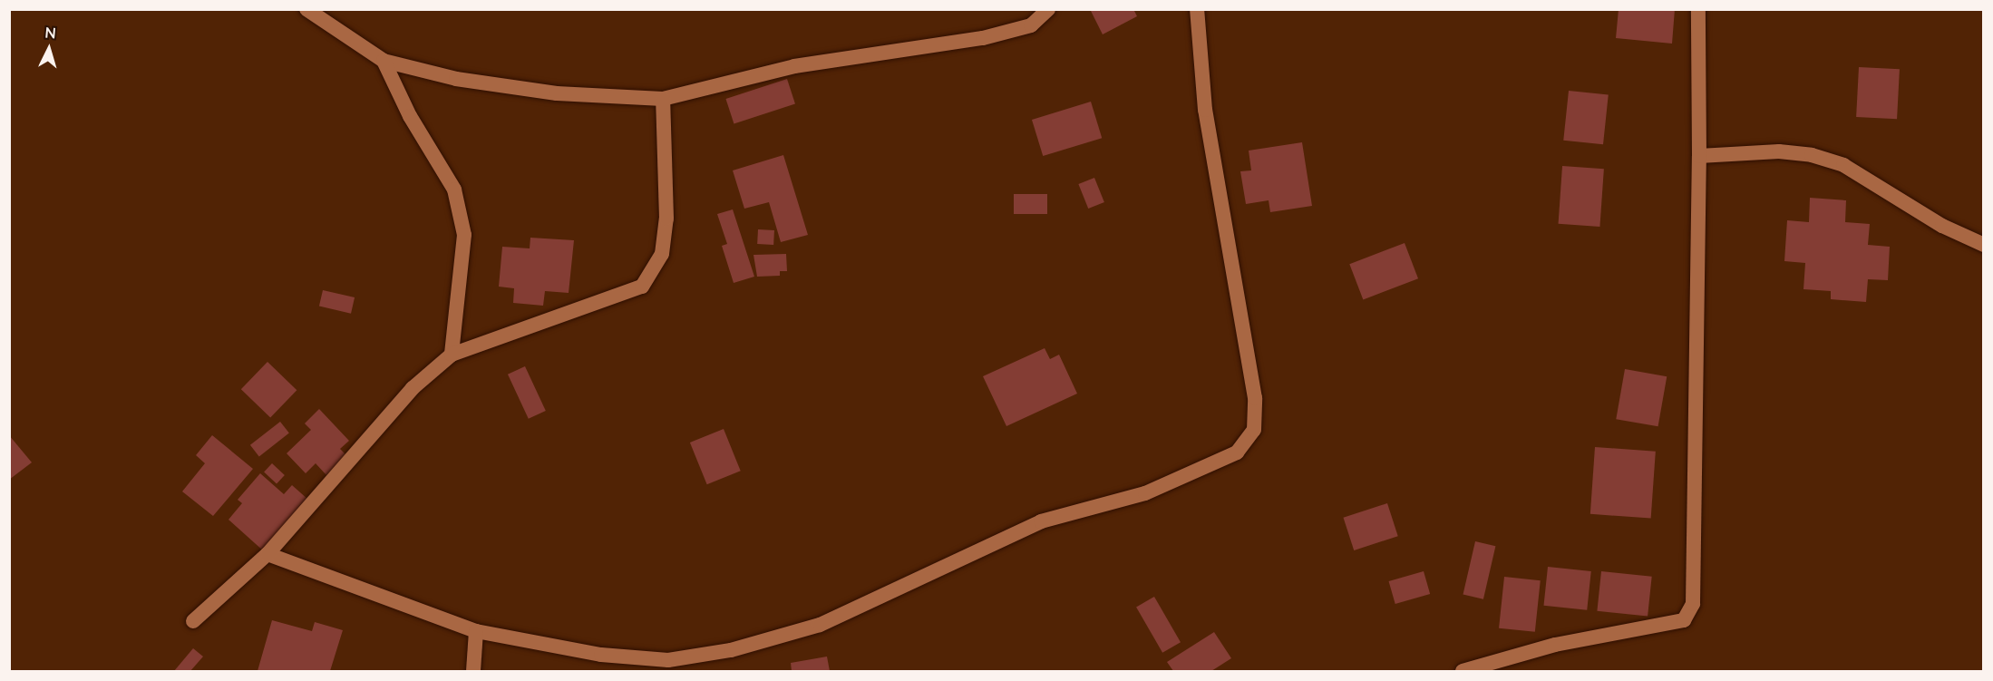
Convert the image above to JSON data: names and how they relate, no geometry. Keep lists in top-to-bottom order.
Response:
{
  "north": "top"
}
